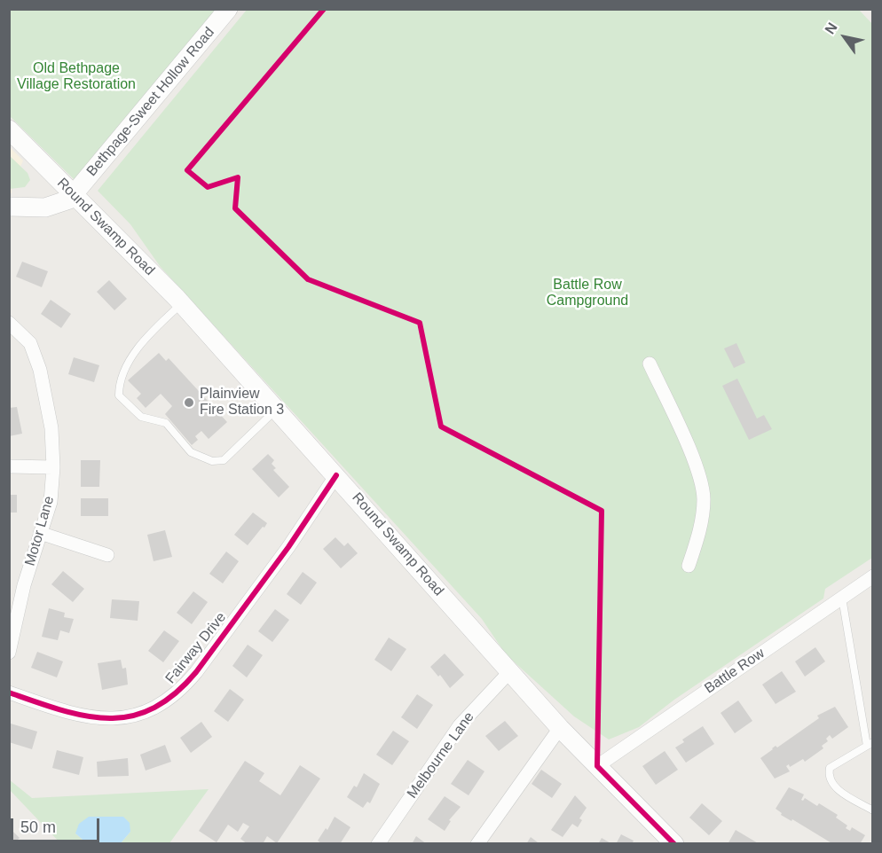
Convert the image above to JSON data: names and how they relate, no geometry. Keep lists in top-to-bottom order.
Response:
{
  "streets": {
    "main road": ["Bethpage-Sweet Hollow Road", "Round Swamp Road"],
    "street": [
      "Motor Lane",
      "Fairway Drive",
      "Battle Row",
      "Melbourne Lane"
    ]
  },
  "crossings": [
    ["Bethpage-Sweet Hollow Road", "Round Swamp Road"],
    ["Round Swamp Road", "Fairway Drive"],
    ["Round Swamp Road", "Battle Row"],
    ["Round Swamp Road", "Melbourne Lane"]
  ],
  "parks": ["Old Bethpage Village Restoration", "Battle Row Campground"],
  "places": ["Plainview Fire Station 3"],
  "scale_bar": "50 m",
  "north": "top left"
}
